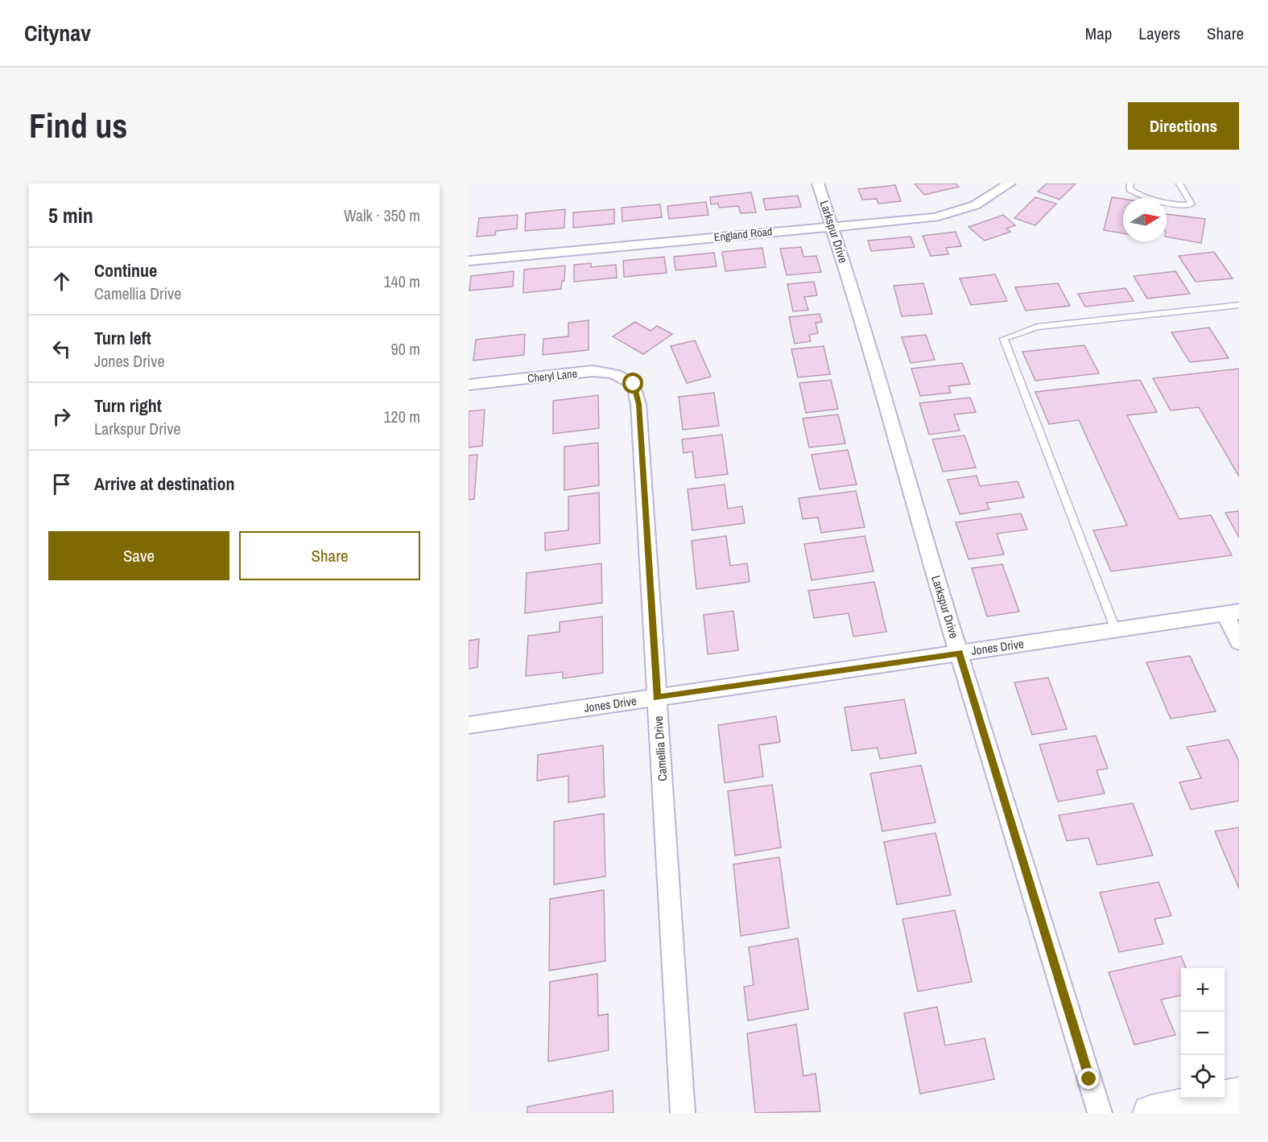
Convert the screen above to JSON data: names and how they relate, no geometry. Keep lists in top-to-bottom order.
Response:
{
  "streets": {
    "street": [
      "Larkspur Drive",
      "England Road",
      "Cheryl Lane",
      "Jones Drive",
      "Camellia Drive"
    ]
  },
  "crossings": [
    ["Larkspur Drive", "England Road"],
    ["Larkspur Drive", "Jones Drive"],
    ["Cheryl Lane", "Camellia Drive"],
    ["Jones Drive", "Camellia Drive"]
  ],
  "north": "right",
  "page": {
    "header": "Citynav",
    "nav": ["Map", "Layers", "Share"],
    "buttons": [
      "Directions",
      ["Save", "Share"]
    ],
    "title": "Find us",
    "heading": ["5 min", "Walk · 350 m"],
    "list": [
      ["Continue", "Camellia Drive", "140 m"],
      ["Turn left", "Jones Drive", "90 m"],
      ["Turn right", "Larkspur Drive", "120 m"],
      "Arrive at destination"
    ],
    "map_buttons": ["+", "−"]
  }
}
